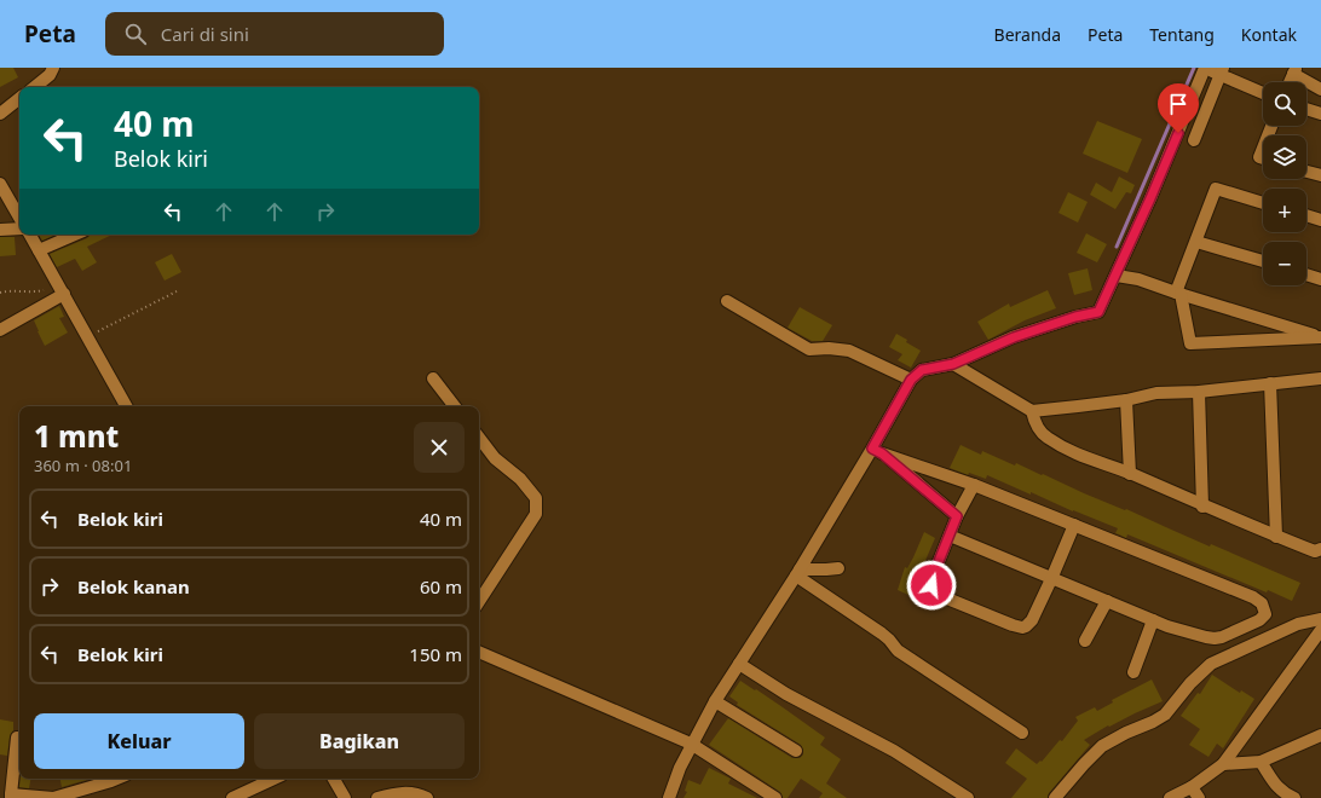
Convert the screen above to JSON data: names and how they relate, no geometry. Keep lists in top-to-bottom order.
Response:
{
  "page": {
    "header": "Peta",
    "search": "Cari di sini",
    "nav": [
      "Beranda",
      "Peta",
      "Tentang",
      "Kontak"
    ],
    "map_buttons": ["+", "−"],
    "turn": ["40 m", "Belok kiri"],
    "heading": ["1 mnt", "360 m · 08:01"],
    "list": [
      {
        "name": "Belok kiri",
        "value": "40 m"
      },
      {
        "name": "Belok kanan",
        "value": "60 m"
      },
      {
        "name": "Belok kiri",
        "value": "150 m"
      }
    ],
    "buttons": ["Keluar", "Bagikan"]
  }
}
